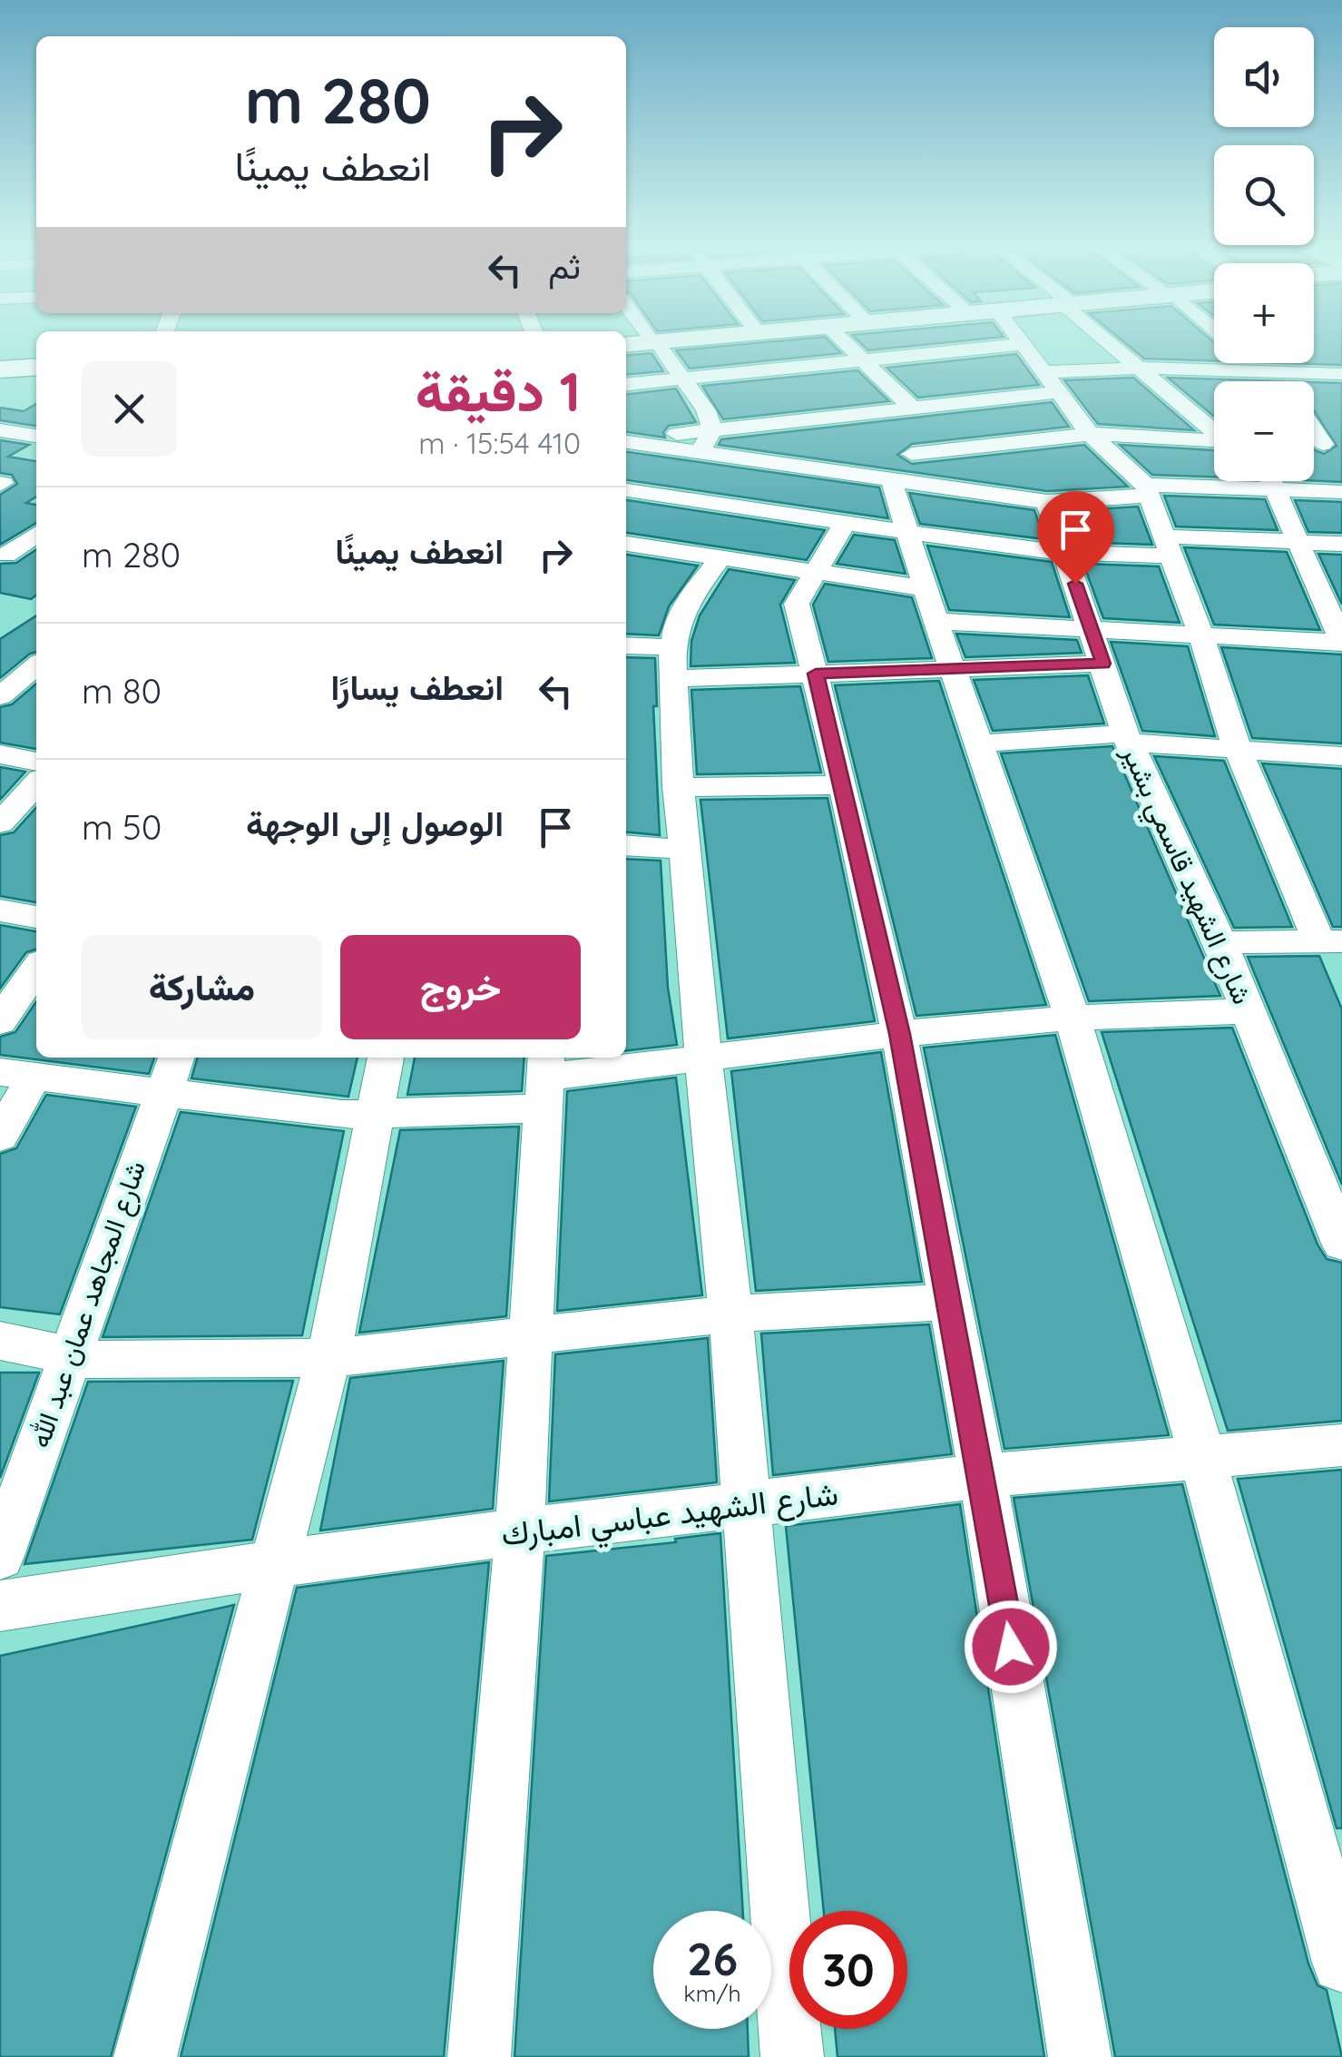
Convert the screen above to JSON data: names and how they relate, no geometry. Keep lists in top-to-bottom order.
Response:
{
  "streets": {
    "street": ["شارع الشهيد قاسمي بشير", "شارع المجاهد عمان عبد الله", "شارع الشهيد عباسي امبارك"]
  },
  "page": {
    "map_buttons": ["+", "−"],
    "turn": ["280 m", "انعطف يمينًا"],
    "then": "ثم",
    "heading": ["1 دقيقة", "410 m · 15:54"],
    "list": [
      {
        "name": "انعطف يمينًا",
        "value": "280 m"
      },
      {
        "name": "انعطف يسارًا",
        "value": "80 m"
      },
      {
        "name": "الوصول إلى الوجهة",
        "value": "50 m"
      }
    ],
    "buttons": ["خروج", "مشاركة"],
    "speed": "26 km/h",
    "limit": "30"
  }
}
